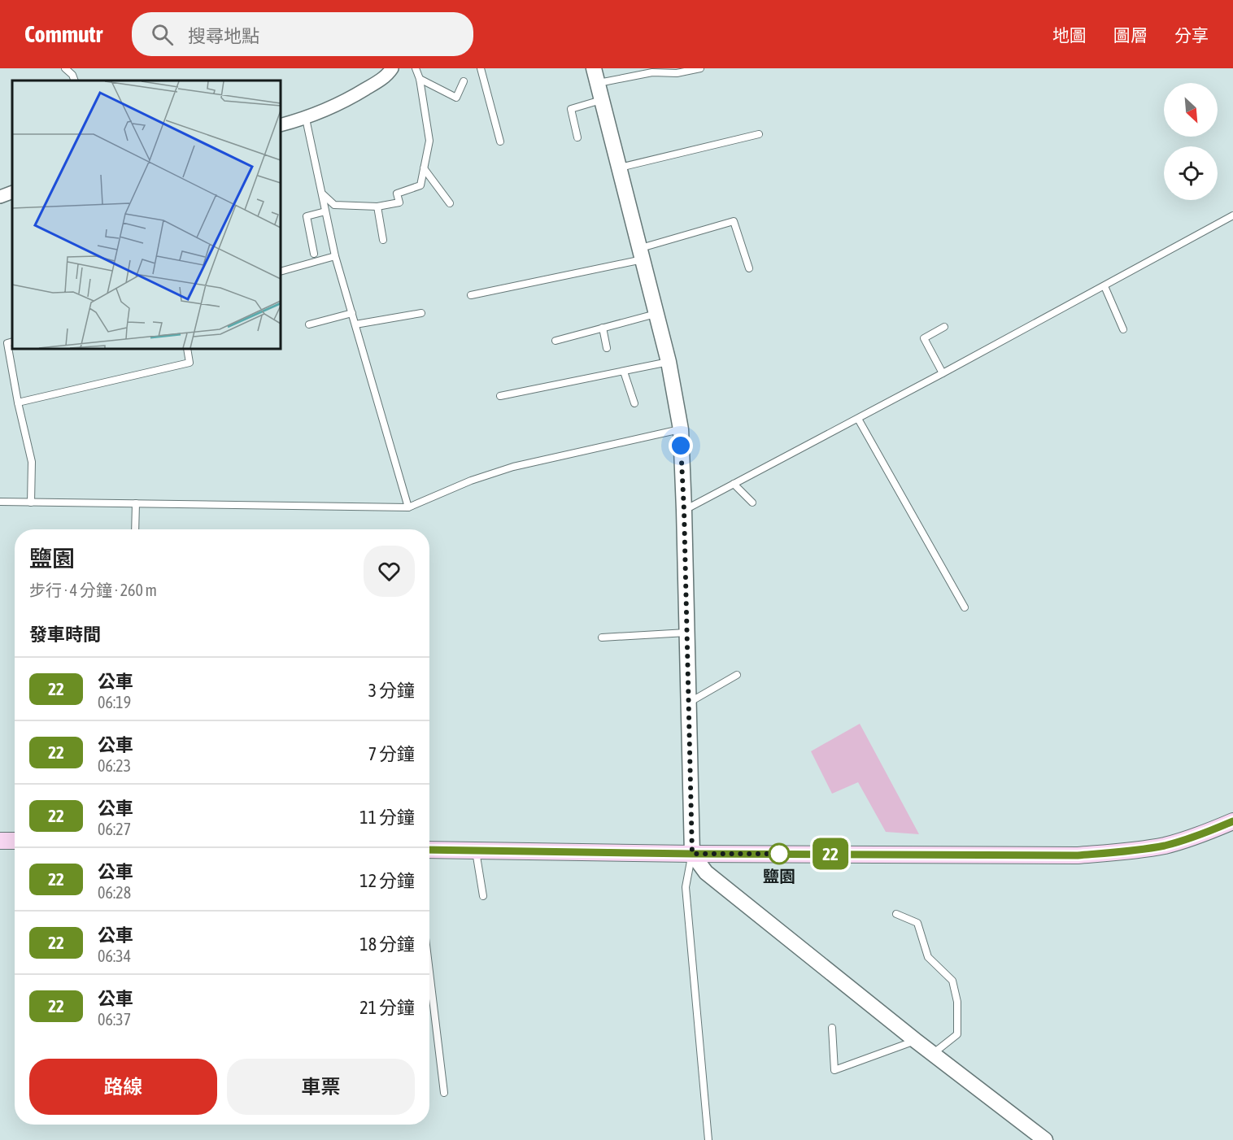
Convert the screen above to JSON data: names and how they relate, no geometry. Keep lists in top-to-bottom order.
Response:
{
  "places": ["鹽園"],
  "lines": ["bus line 22"],
  "north": "bottom right",
  "page": {
    "header": "Commutr",
    "search": "搜尋地點",
    "nav": ["地圖", "圖層", "分享"],
    "on_map": "22",
    "heading": [
      ["鹽園", "步行 · 4 分鐘 · 260 m"],
      "發車時間"
    ],
    "list": [
      {
        "mark": "22",
        "name": "公車",
        "note": "06:19",
        "value": "3 分鐘"
      },
      {
        "mark": "22",
        "name": "公車",
        "note": "06:23",
        "value": "7 分鐘"
      },
      {
        "mark": "22",
        "name": "公車",
        "note": "06:27",
        "value": "11 分鐘"
      },
      {
        "mark": "22",
        "name": "公車",
        "note": "06:28",
        "value": "12 分鐘"
      },
      {
        "mark": "22",
        "name": "公車",
        "note": "06:34",
        "value": "18 分鐘"
      },
      {
        "mark": "22",
        "name": "公車",
        "note": "06:37",
        "value": "21 分鐘"
      }
    ],
    "buttons": ["路線", "車票"]
  }
}
